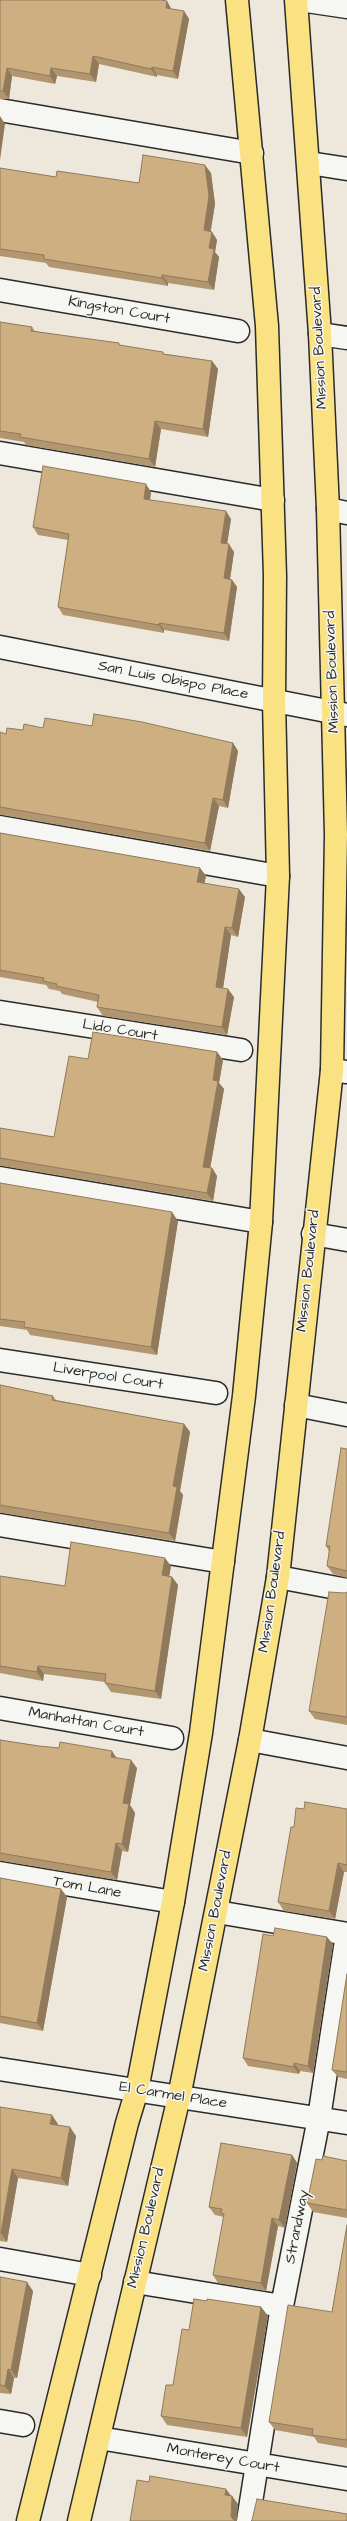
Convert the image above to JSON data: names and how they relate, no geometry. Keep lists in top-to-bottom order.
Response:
{
  "streets": {
    "main road": ["Mission Boulevard"],
    "street": [
      "Kingston Court",
      "San Luis Obispo Place",
      "Lido Court",
      "Liverpool Court",
      "Manhattan Court",
      "Tom Lane",
      "El Carmel Place",
      "Strandway",
      "Monterey Court"
    ]
  },
  "crossings": [
    ["Mission Boulevard", "San Luis Obispo Place"],
    ["Mission Boulevard", "El Carmel Place"],
    ["Mission Boulevard", "Monterey Court"],
    ["El Carmel Place", "Strandway"],
    ["Strandway", "Monterey Court"]
  ]
}
